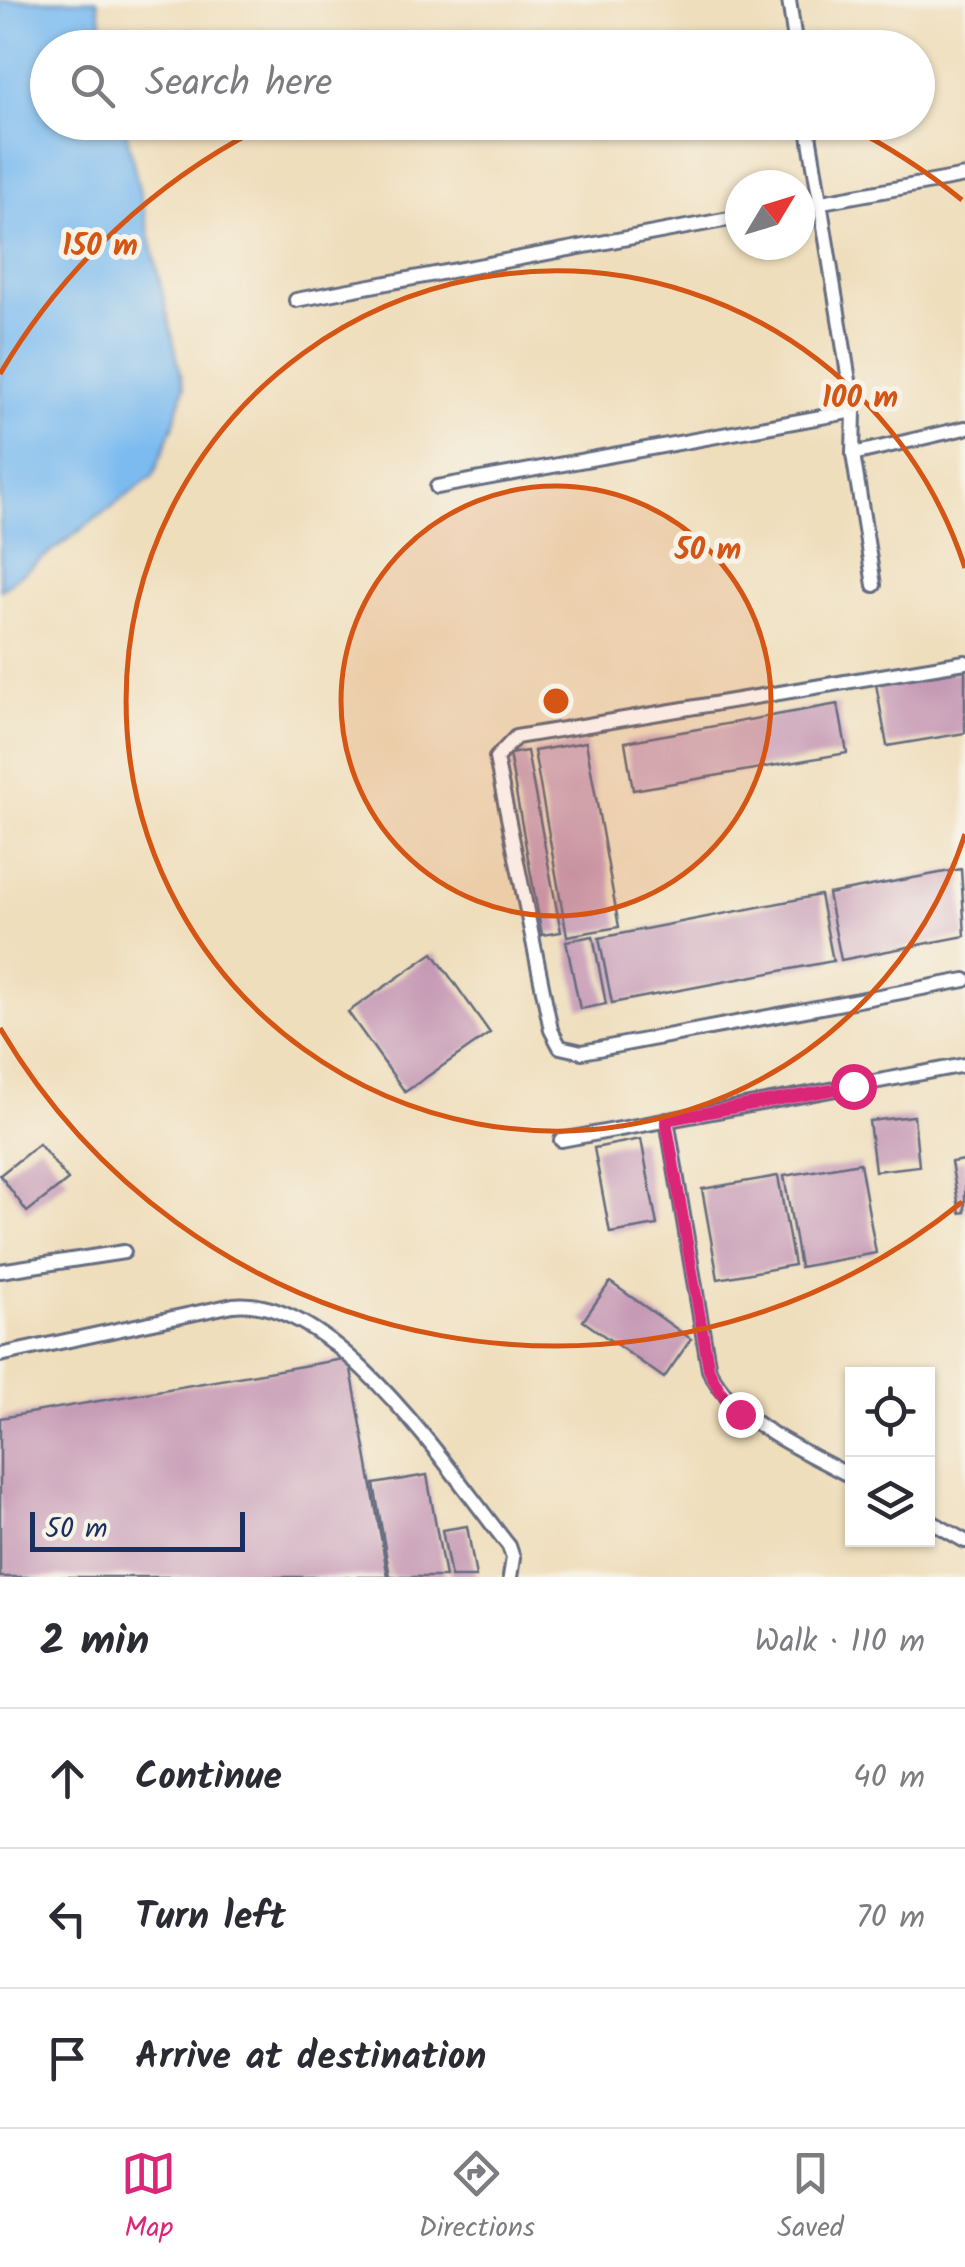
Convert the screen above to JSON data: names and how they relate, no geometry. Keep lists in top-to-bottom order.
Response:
{
  "scale_bar": "50 m",
  "north": "top right",
  "page": {
    "search": "Search here",
    "scale": "50 m",
    "heading": ["2 min", "Walk · 110 m"],
    "list": [
      ["Continue", "40 m"],
      ["Turn left", "70 m"],
      "Arrive at destination"
    ],
    "nav": ["Map", "Directions", "Saved"]
  },
  "rings": ["150 m", "100 m", "50 m"]
}
